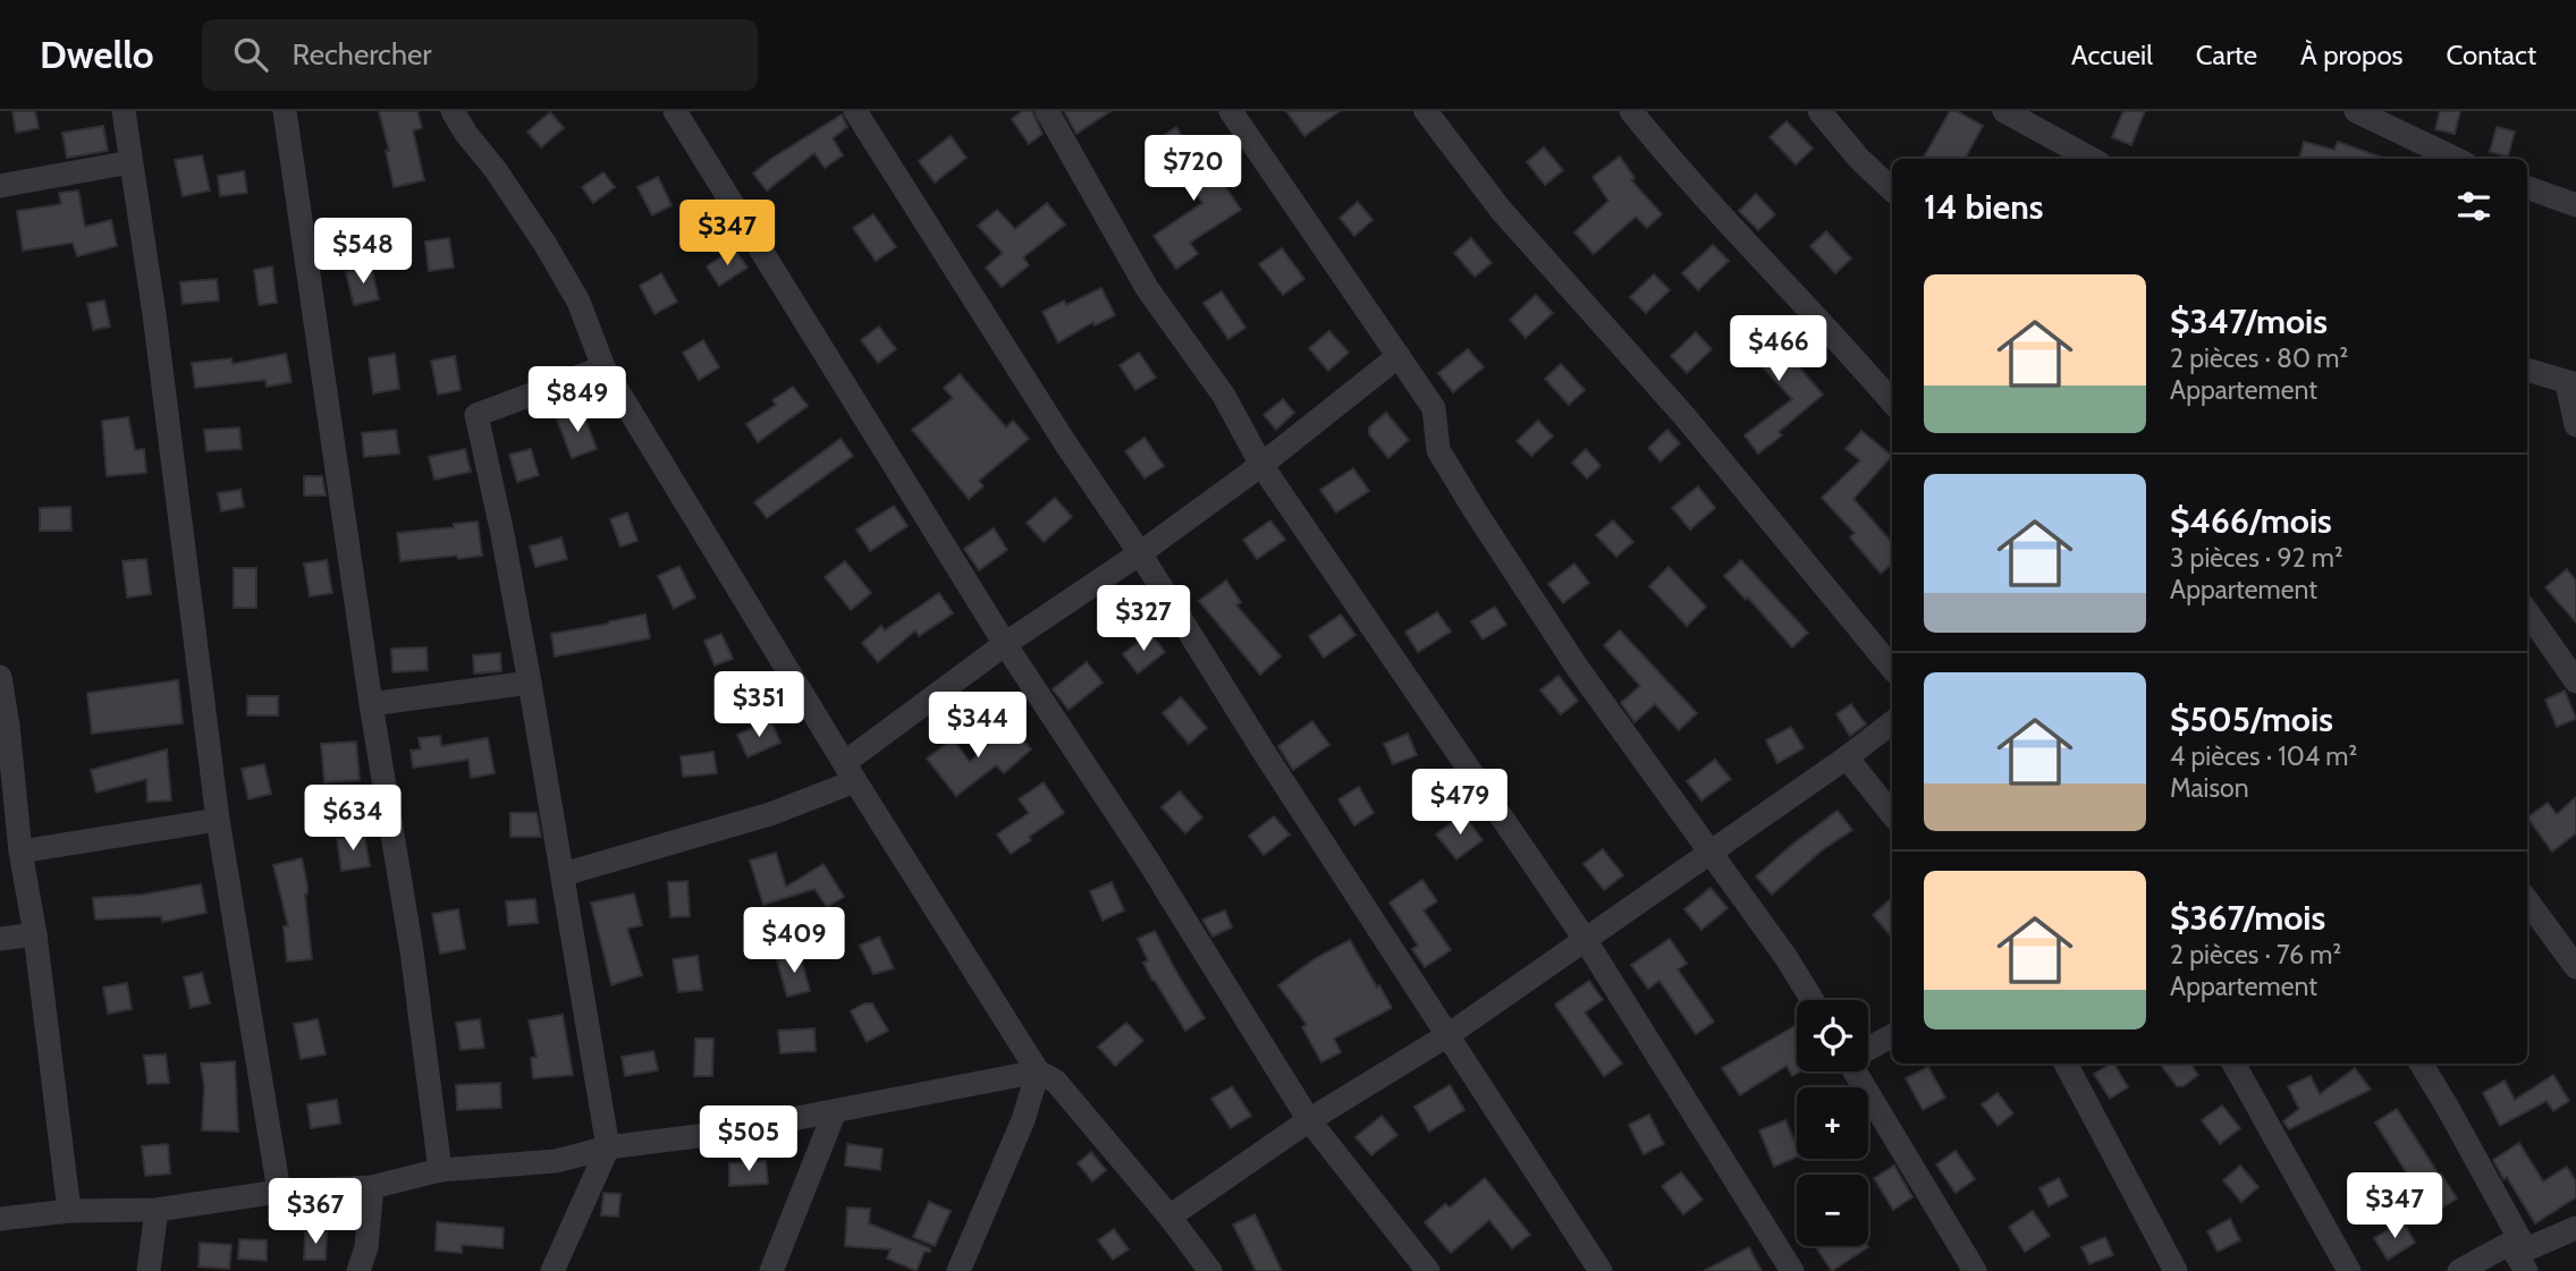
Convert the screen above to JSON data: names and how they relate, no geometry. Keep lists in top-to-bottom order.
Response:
{
  "page": {
    "header": "Dwello",
    "search": "Rechercher",
    "nav": [
      "Accueil",
      "Carte",
      "À propos",
      "Contact"
    ],
    "price": [
      "$720",
      "$347",
      "$548",
      "$466",
      "$849",
      "$327",
      "$351",
      "$344",
      "$479",
      "$634",
      "$409",
      "$505",
      "$347",
      "$367"
    ],
    "heading": "14 biens",
    "list": [
      {
        "name": "$347/mois",
        "note": "2 pièces · 80 m² · Appartement"
      },
      {
        "name": "$466/mois",
        "note": "3 pièces · 92 m² · Appartement"
      },
      {
        "name": "$505/mois",
        "note": "4 pièces · 104 m² · Maison"
      },
      {
        "name": "$367/mois",
        "note": "2 pièces · 76 m² · Appartement"
      }
    ],
    "map_buttons": ["+", "−"]
  }
}
